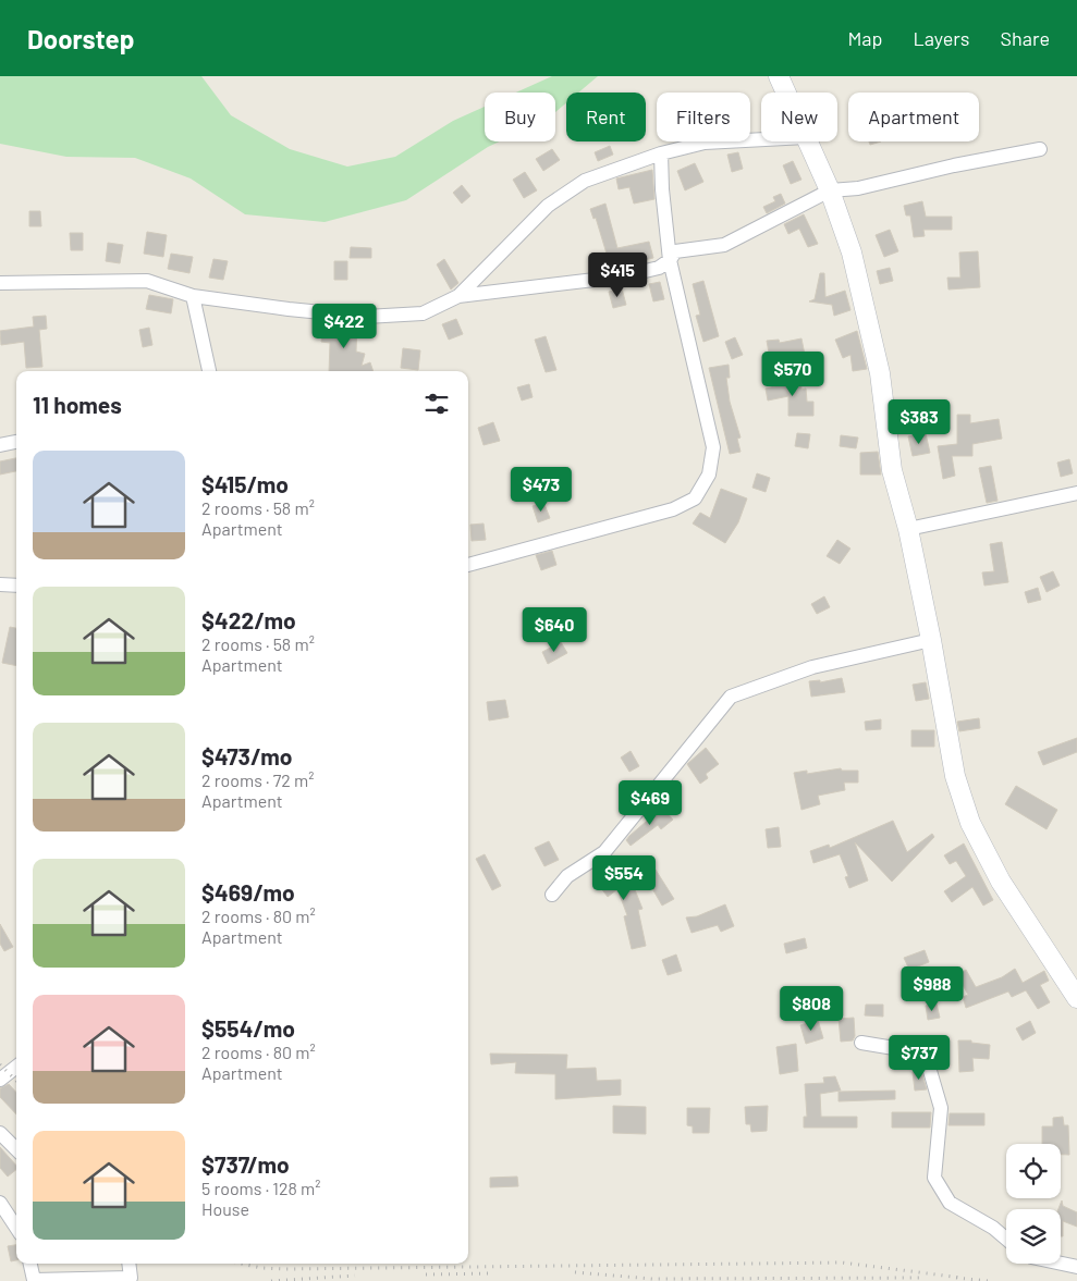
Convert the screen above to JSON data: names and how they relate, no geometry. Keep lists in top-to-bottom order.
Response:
{
  "page": {
    "header": "Doorstep",
    "nav": ["Map", "Layers", "Share"],
    "chip": [
      "Buy",
      "Rent",
      "Filters",
      "New",
      "Apartment"
    ],
    "price": [
      "$415",
      "$422",
      "$570",
      "$383",
      "$473",
      "$640",
      "$469",
      "$554",
      "$988",
      "$808",
      "$737"
    ],
    "heading": "11 homes",
    "list": [
      {
        "name": "$415/mo",
        "note": "2 rooms · 58 m² · Apartment"
      },
      {
        "name": "$422/mo",
        "note": "2 rooms · 58 m² · Apartment"
      },
      {
        "name": "$473/mo",
        "note": "2 rooms · 72 m² · Apartment"
      },
      {
        "name": "$469/mo",
        "note": "2 rooms · 80 m² · Apartment"
      },
      {
        "name": "$554/mo",
        "note": "2 rooms · 80 m² · Apartment"
      },
      {
        "name": "$737/mo",
        "note": "5 rooms · 128 m² · House"
      }
    ]
  }
}
